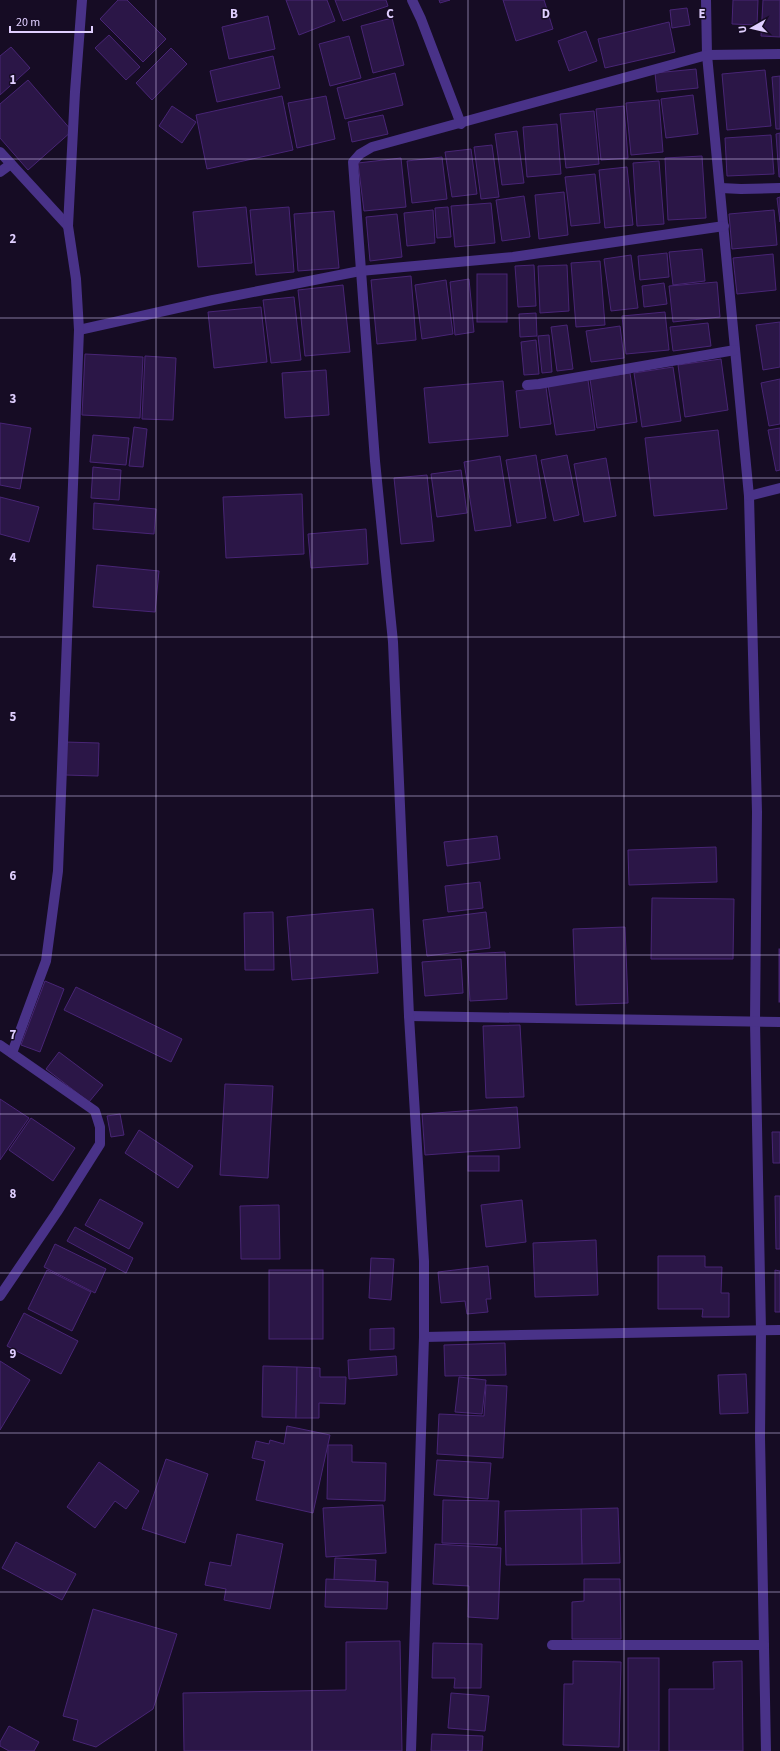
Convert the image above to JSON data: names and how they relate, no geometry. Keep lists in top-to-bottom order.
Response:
{
  "scale_bar": "20 m",
  "north": "left",
  "grid": {
    "columns": [
      "B",
      "C",
      "D",
      "E"
    ],
    "rows": [
      "1",
      "2",
      "3",
      "4",
      "5",
      "6",
      "7",
      "8",
      "9"
    ]
  }
}
